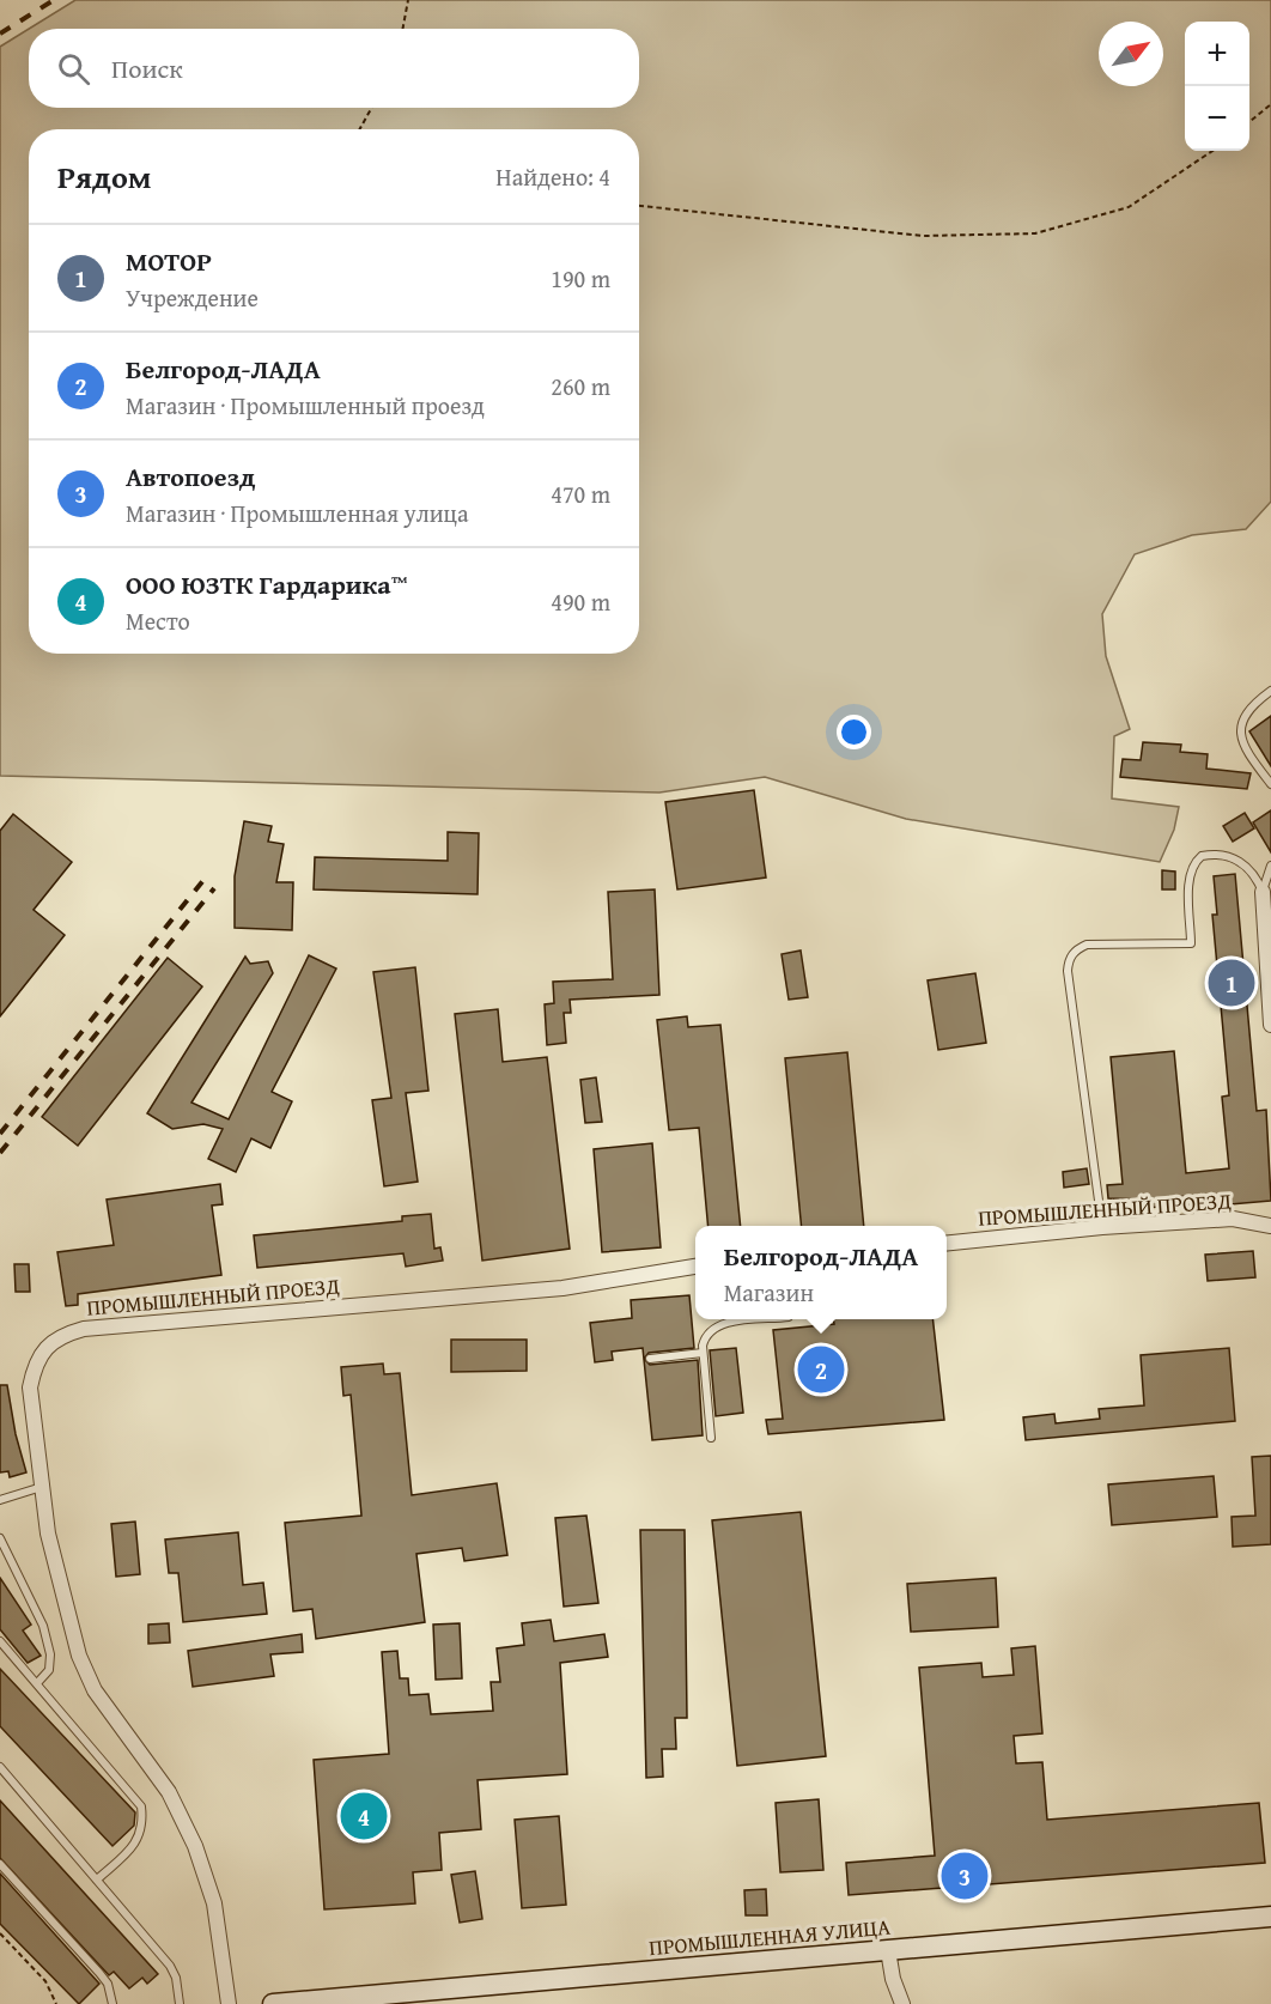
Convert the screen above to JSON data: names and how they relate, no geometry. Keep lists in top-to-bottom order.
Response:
{
  "streets": {
    "street": ["ПРОМЫШЛЕННЫЙ ПРОЕЗД", "ПРОМЫШЛЕННАЯ УЛИЦА"]
  },
  "north": "top right",
  "page": {
    "map_buttons": ["+", "−"],
    "search": "Поиск",
    "heading": ["Рядом", "Найдено: 4"],
    "list": [
      {
        "mark": "1",
        "name": "МОТОР",
        "note": "Учреждение",
        "value": "190 m"
      },
      {
        "mark": "2",
        "name": "Белгород-ЛАДА",
        "note": "Магазин · Промышленный проезд",
        "value": "260 m"
      },
      {
        "mark": "3",
        "name": "Автопоезд",
        "note": "Магазин · Промышленная улица",
        "value": "470 m"
      },
      {
        "mark": "4",
        "name": "ООО ЮЗТК Гардарика™",
        "note": "Место",
        "value": "490 m"
      }
    ],
    "pins": [
      "1",
      "2",
      "4",
      "3"
    ],
    "popup": ["Белгород-ЛАДА", "Магазин"]
  }
}
